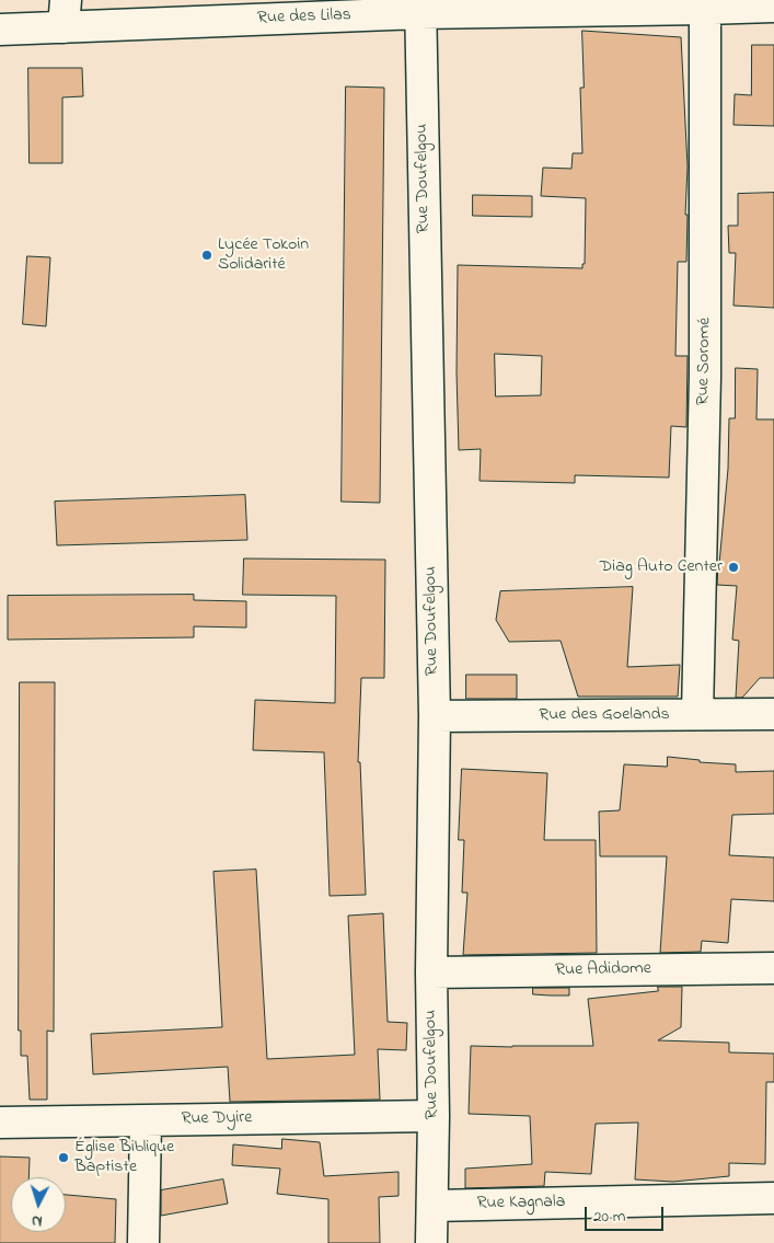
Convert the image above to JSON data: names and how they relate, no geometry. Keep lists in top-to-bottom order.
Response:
{
  "streets": {
    "street": [
      "Rue des Lilas",
      "Rue Doufelgou",
      "Rue Soromé",
      "Rue des Goelands",
      "Rue Adidome",
      "Rue Dyire",
      "Rue Kagnala"
    ]
  },
  "crossings": [
    ["Rue des Lilas", "Rue Doufelgou"],
    ["Rue des Lilas", "Rue Soromé"],
    ["Rue Doufelgou", "Rue des Goelands"],
    ["Rue Doufelgou", "Rue Adidome"],
    ["Rue Doufelgou", "Rue Dyire"],
    ["Rue Doufelgou", "Rue Kagnala"],
    ["Rue Soromé", "Rue des Goelands"]
  ],
  "places": ["Lycée Tokoin Solidarité", "Diag Auto Center", "Église Biblique Baptiste"],
  "scale_bar": "20 m",
  "north": "bottom"
}
